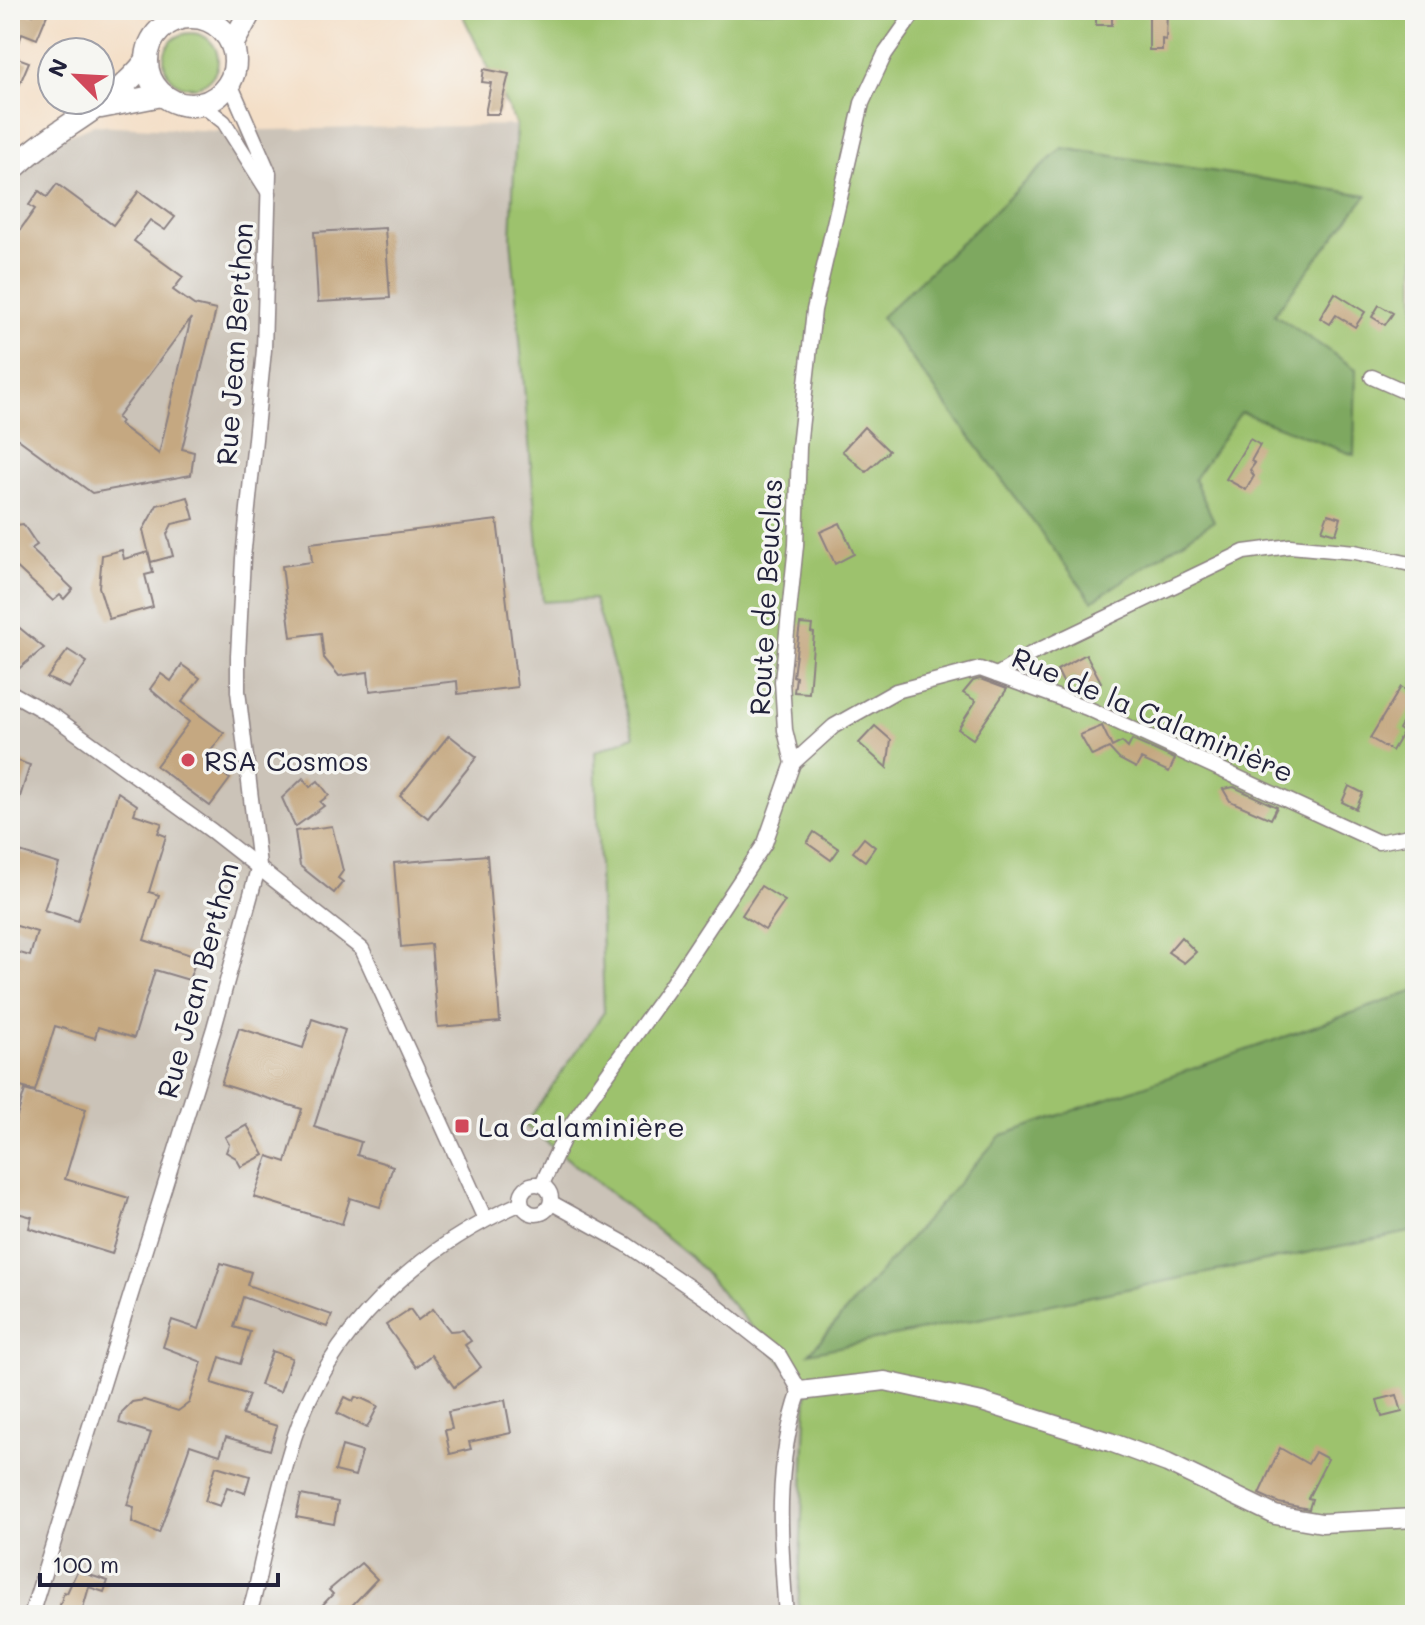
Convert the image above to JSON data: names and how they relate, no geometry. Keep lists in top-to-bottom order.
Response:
{
  "streets": {
    "street": ["Rue Jean Berthon", "Route de Beuclas", "Rue de la Calaminière"]
  },
  "crossings": [
    ["Route de Beuclas", "Rue de la Calaminière"]
  ],
  "places": {
    "other": ["RSA Cosmos"],
    "transit": ["La Calaminière"]
  },
  "scale_bar": "100 m",
  "north": "top left"
}
